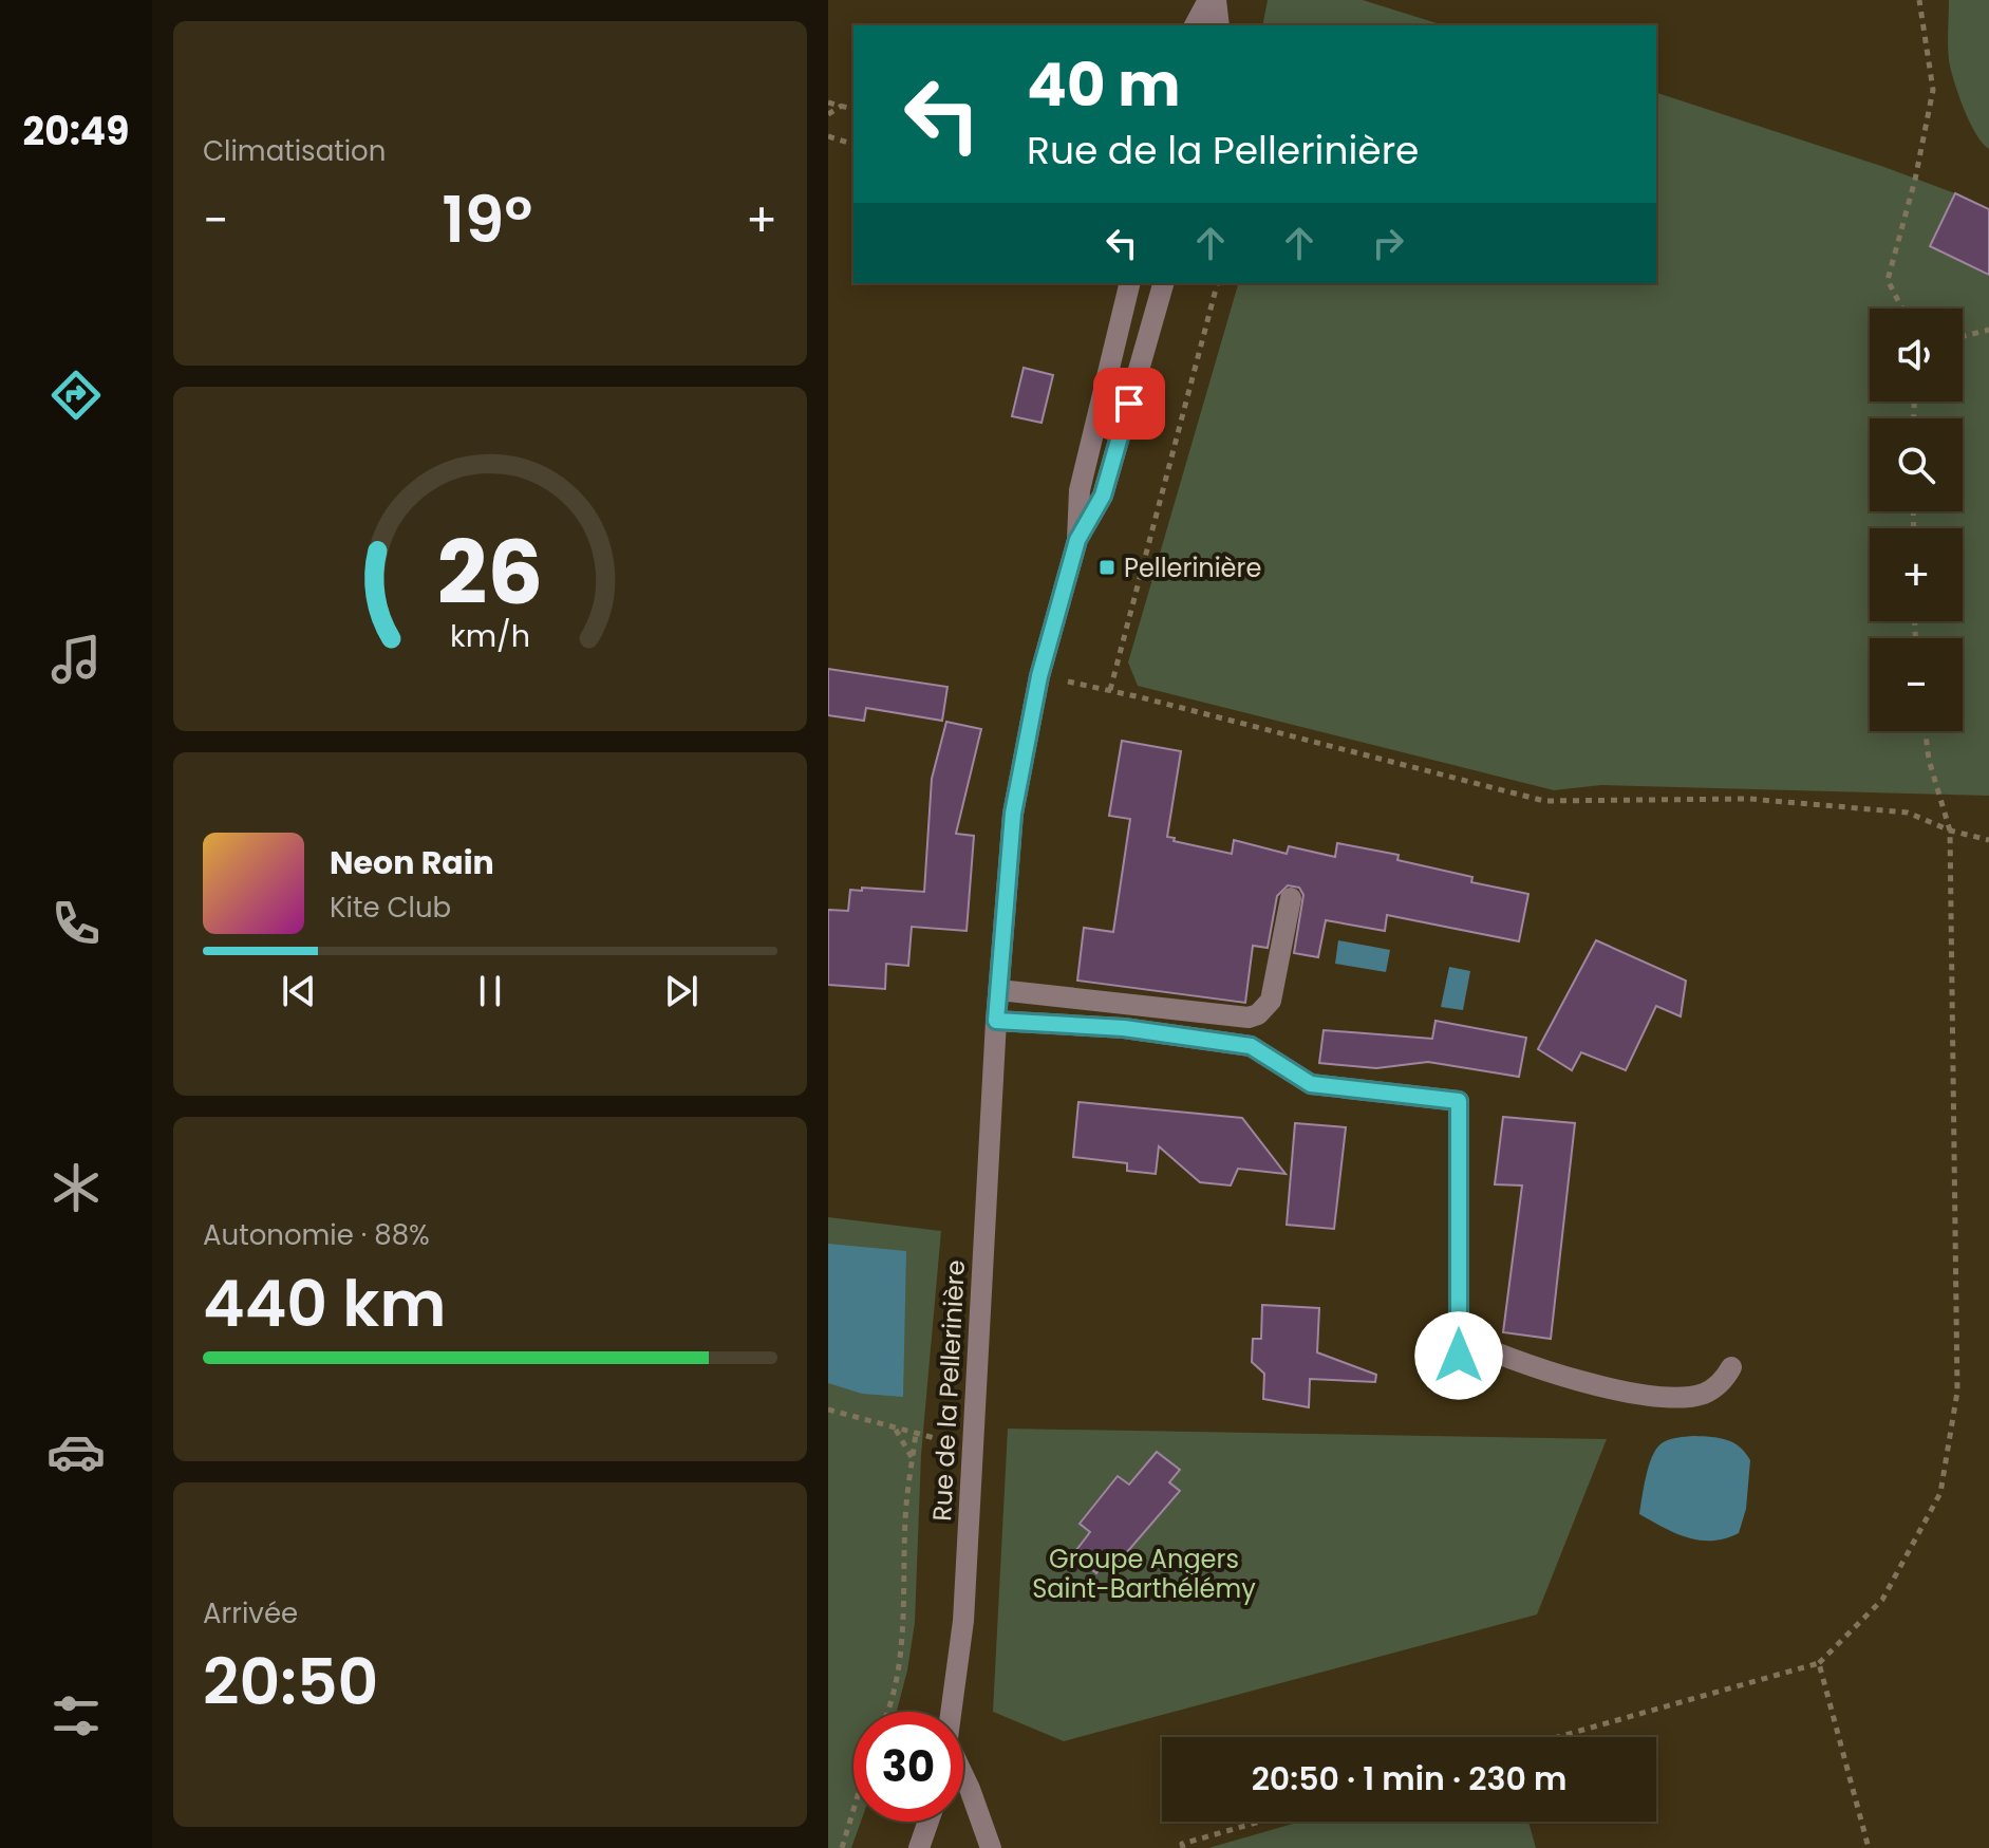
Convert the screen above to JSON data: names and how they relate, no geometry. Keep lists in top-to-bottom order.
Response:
{
  "streets": {
    "street": ["Rue de la Pellerinière"]
  },
  "parks": ["Groupe Angers Saint-Barthélémy"],
  "places": {
    "transit": ["Pellerinière"]
  },
  "page": {
    "tabs": "20:49",
    "tile": [
      "Climatisation",
      ["Autonomie · 88%", "440 km"],
      ["Arrivée", "20:50"]
    ],
    "turn": ["40 m", "Rue de la Pellerinière"],
    "heat": ["−", "19°", "+"],
    "map_buttons": ["+", "−"],
    "song": ["Neon Rain", "Kite Club"],
    "limit": "30",
    "trip": "20:50 · 1 min · 230 m",
    "gauge": ["26", "km/h"]
  }
}
